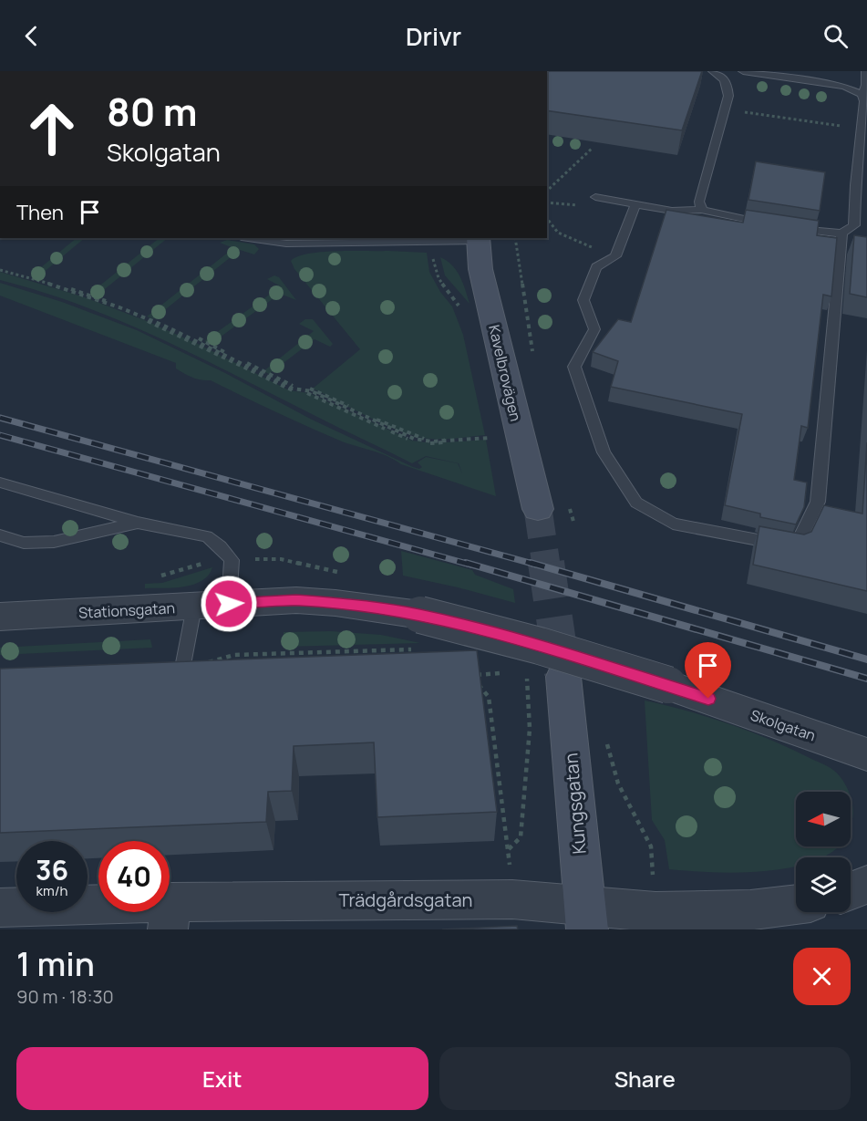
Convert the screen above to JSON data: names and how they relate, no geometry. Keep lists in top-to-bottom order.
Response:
{
  "streets": {
    "main road": ["Kavelbrovägen", "Kungsgatan"],
    "street": ["Stationsgatan", "Skolgatan", "Trädgårdsgatan"]
  },
  "crossings": [
    ["Stationsgatan", "Skolgatan"],
    ["Kungsgatan", "Trädgårdsgatan"]
  ],
  "north": "left",
  "page": {
    "header": "Drivr",
    "turn": ["80 m", "Skolgatan"],
    "then": "Then",
    "speed": "36 km/h",
    "limit": "40",
    "heading": ["1 min", "90 m · 18:30"],
    "buttons": ["Exit", "Share"]
  }
}
